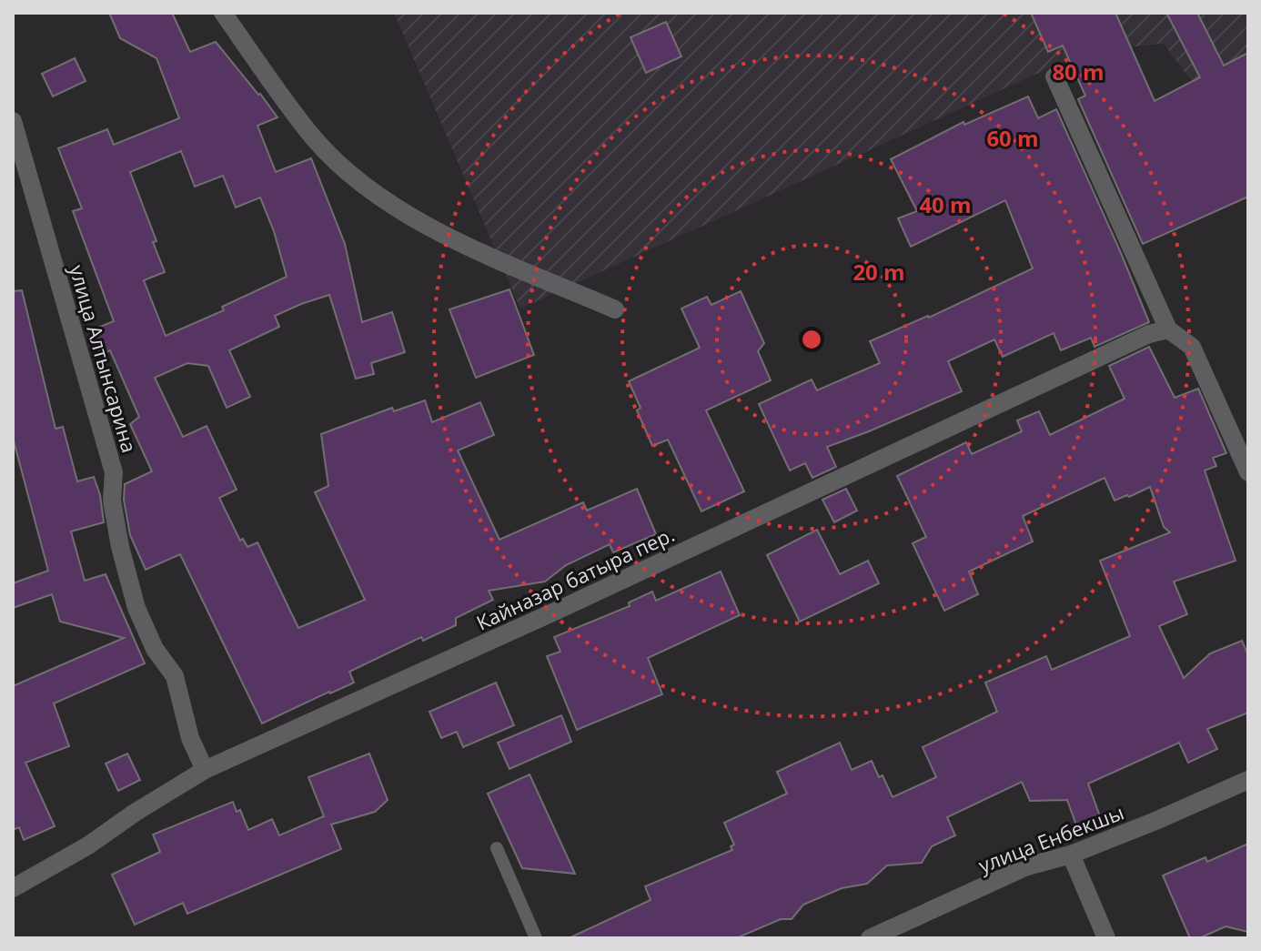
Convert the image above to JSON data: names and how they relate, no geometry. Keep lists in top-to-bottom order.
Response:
{
  "streets": {
    "street": ["улица Алтынсарина", "Кайназар батыра пер.", "улица Енбекшы"]
  },
  "crossings": [
    ["улица Алтынсарина", "Кайназар батыра пер."]
  ],
  "rings": [
    "80 m",
    "60 m",
    "40 m",
    "20 m"
  ]
}
